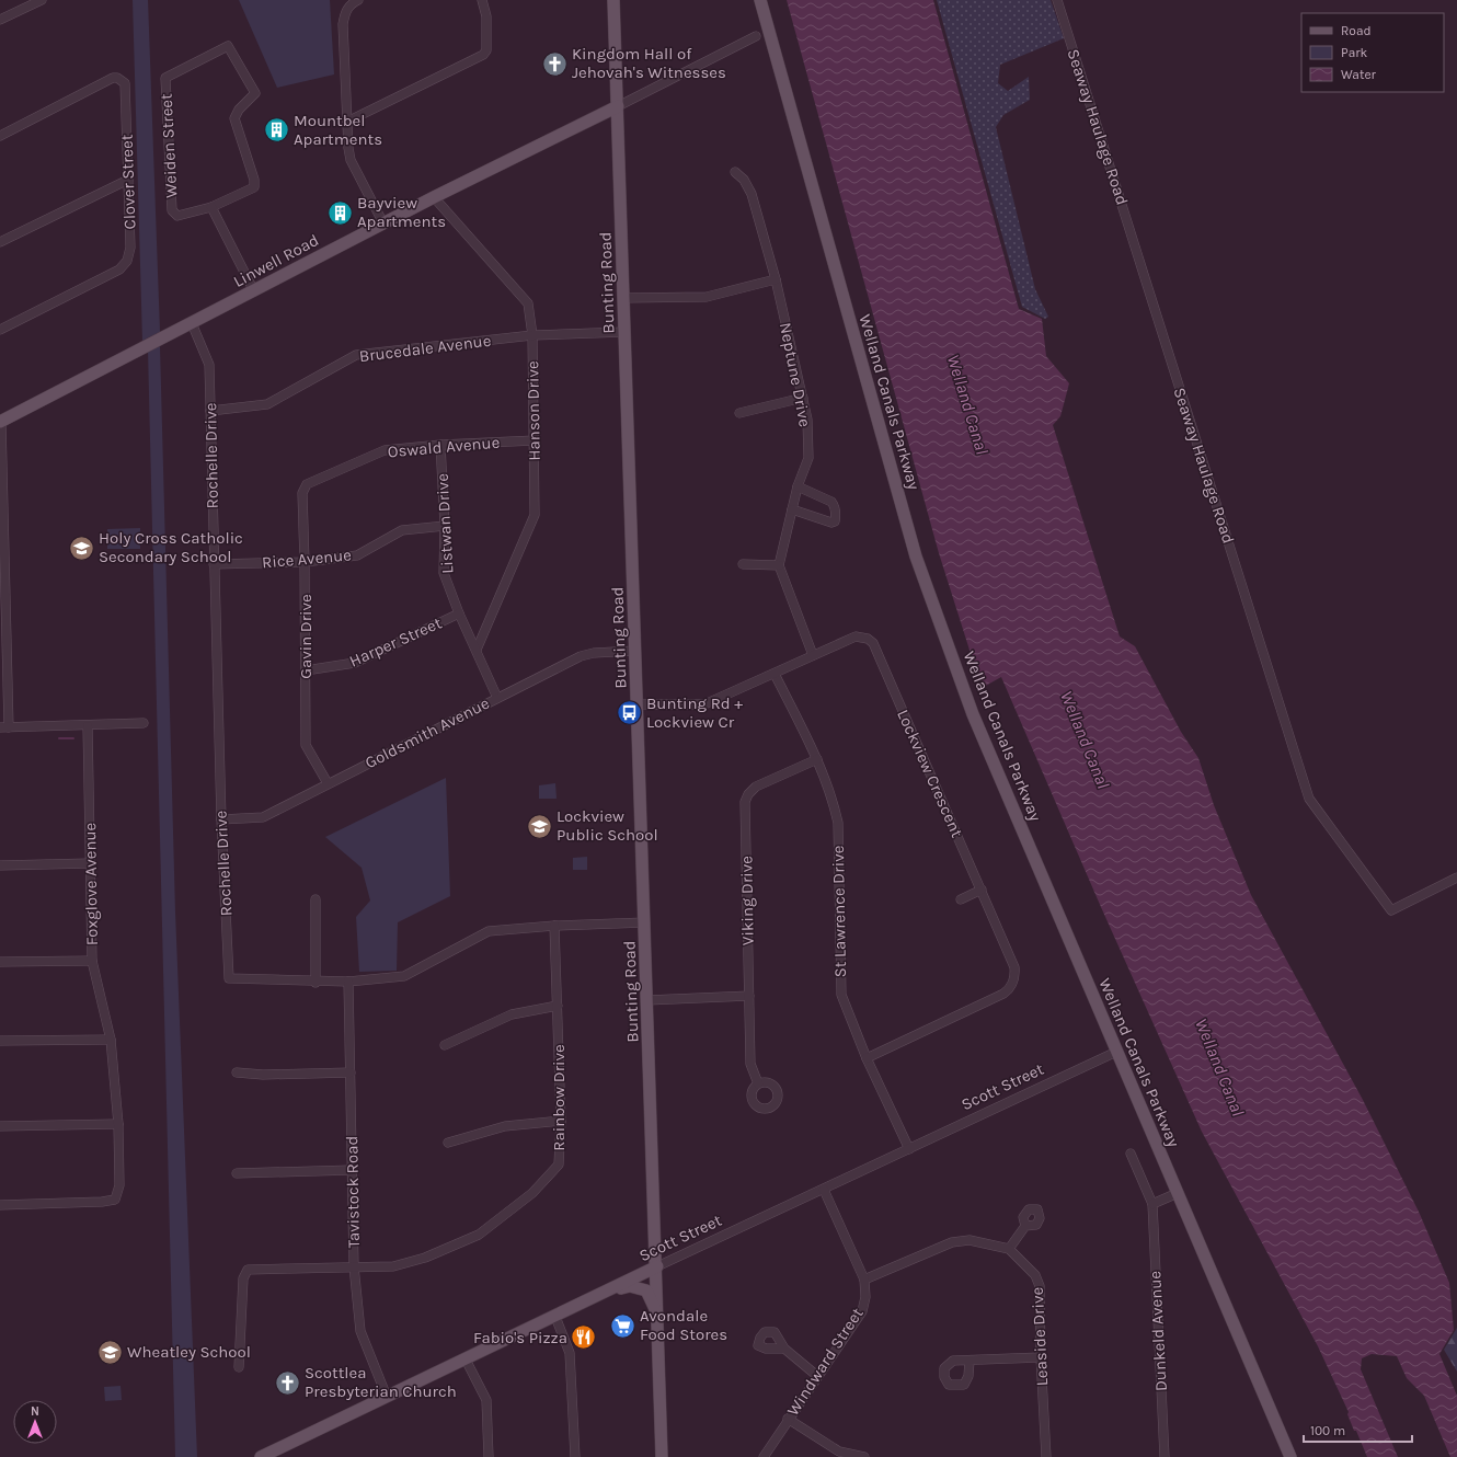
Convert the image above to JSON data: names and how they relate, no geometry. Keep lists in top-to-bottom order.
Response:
{
  "streets": {
    "main road": [
      "Linwell Road",
      "Bunting Road",
      "Welland Canals Parkway",
      "Scott Street"
    ],
    "street": [
      "Seaway Haulage Road",
      "Weiden Street",
      "Clover Street",
      "Brucedale Avenue",
      "Neptune Drive",
      "Hanson Drive",
      "Oswald Avenue",
      "Rochelle Drive",
      "Listwan Drive",
      "Rice Avenue",
      "Gavin Drive",
      "Harper Street",
      "Goldsmith Avenue",
      "Lockview Crescent",
      "Foxglove Avenue",
      "Viking Drive",
      "St Lawrence Drive",
      "Rainbow Drive",
      "Tavistock Road",
      "Dunkeld Avenue",
      "Leaside Drive",
      "Windward Street"
    ]
  },
  "crossings": [
    ["Linwell Road", "Bunting Road"],
    ["Linwell Road", "Hanson Drive"],
    ["Linwell Road", "Rochelle Drive"],
    ["Bunting Road", "Brucedale Avenue"],
    ["Bunting Road", "Rochelle Drive"],
    ["Bunting Road", "Goldsmith Avenue"],
    ["Bunting Road", "Lockview Crescent"],
    ["Bunting Road", "Scott Street"],
    ["Brucedale Avenue", "Hanson Drive"],
    ["Brucedale Avenue", "Rochelle Drive"],
    ["Welland Canals Parkway", "Scott Street"],
    ["Hanson Drive", "Oswald Avenue"],
    ["Hanson Drive", "Listwan Drive"],
    ["Oswald Avenue", "Listwan Drive"],
    ["Oswald Avenue", "Gavin Drive"],
    ["Rochelle Drive", "Rice Avenue"],
    ["Rochelle Drive", "Goldsmith Avenue"],
    ["Rochelle Drive", "Rainbow Drive"],
    ["Rochelle Drive", "Tavistock Road"],
    ["Listwan Drive", "Rice Avenue"],
    ["Listwan Drive", "Harper Street"],
    ["Listwan Drive", "Goldsmith Avenue"],
    ["Rice Avenue", "Gavin Drive"],
    ["Gavin Drive", "Harper Street"],
    ["Gavin Drive", "Goldsmith Avenue"],
    ["Lockview Crescent", "St Lawrence Drive"],
    ["Viking Drive", "St Lawrence Drive"],
    ["St Lawrence Drive", "Scott Street"],
    ["Scott Street", "Tavistock Road"],
    ["Scott Street", "Windward Street"],
    ["Rainbow Drive", "Tavistock Road"]
  ],
  "water": ["Welland Canal"],
  "places": {
    "church": ["Kingdom Hall of Jehovah's Witnesses", "Scottlea Presbyterian Church"],
    "building": ["Mountbel Apartments", "Bayview Apartments"],
    "school or university": ["Holy Cross Catholic Secondary School", "Lockview Public School", "Wheatley School"],
    "bus stop": ["Bunting Rd + Lockview Cr"],
    "supermarket": ["Avondale Food Stores"],
    "restaurant": ["Fabio's Pizza"]
  },
  "legend": ["Road", "Park", "Water"],
  "scale_bar": "100 m",
  "north": "top"
}
